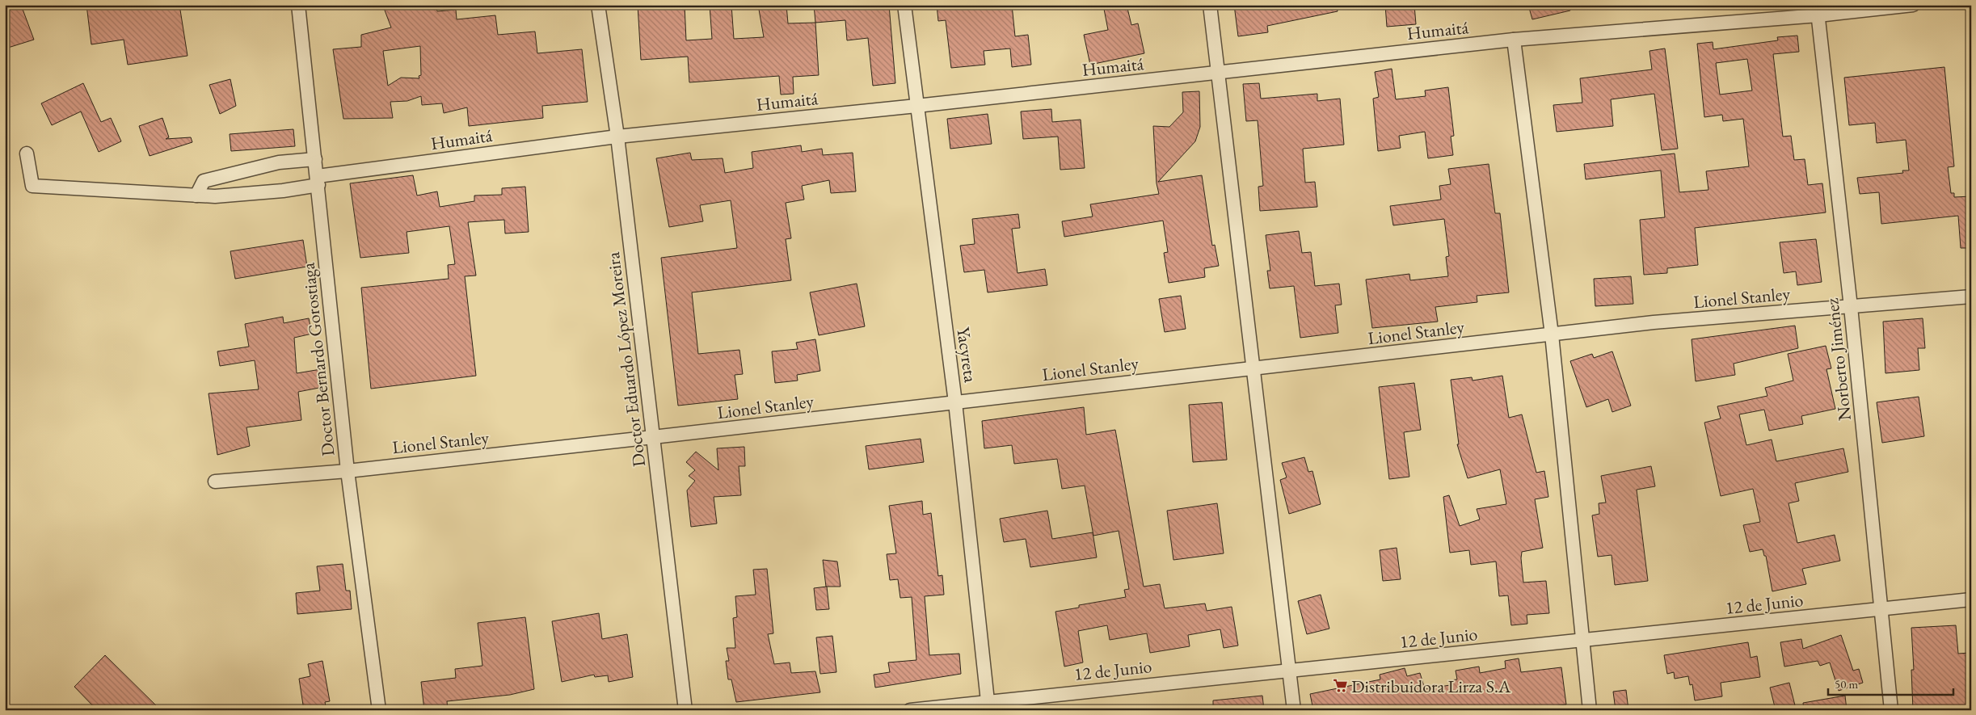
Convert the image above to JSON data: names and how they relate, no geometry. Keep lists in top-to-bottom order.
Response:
{
  "streets": {
    "street": [
      "Humaitá",
      "Lionel Stanley",
      "Yacyreta",
      "Doctor Bernardo Gorostiaga",
      "Doctor Eduardo López Moreira",
      "Norberto Jiménez",
      "12 de Junio"
    ]
  },
  "crossings": [
    ["Humaitá", "Yacyreta"],
    ["Humaitá", "Doctor Bernardo Gorostiaga"],
    ["Humaitá", "Doctor Eduardo López Moreira"],
    ["Humaitá", "Norberto Jiménez"],
    ["Lionel Stanley", "Yacyreta"],
    ["Lionel Stanley", "Doctor Bernardo Gorostiaga"],
    ["Lionel Stanley", "Doctor Eduardo López Moreira"],
    ["Lionel Stanley", "Norberto Jiménez"],
    ["Yacyreta", "12 de Junio"],
    ["Norberto Jiménez", "12 de Junio"]
  ],
  "places": {
    "supermarket": ["Distribuidora Lirza S.A"]
  },
  "scale_bar": "50 m"
}
